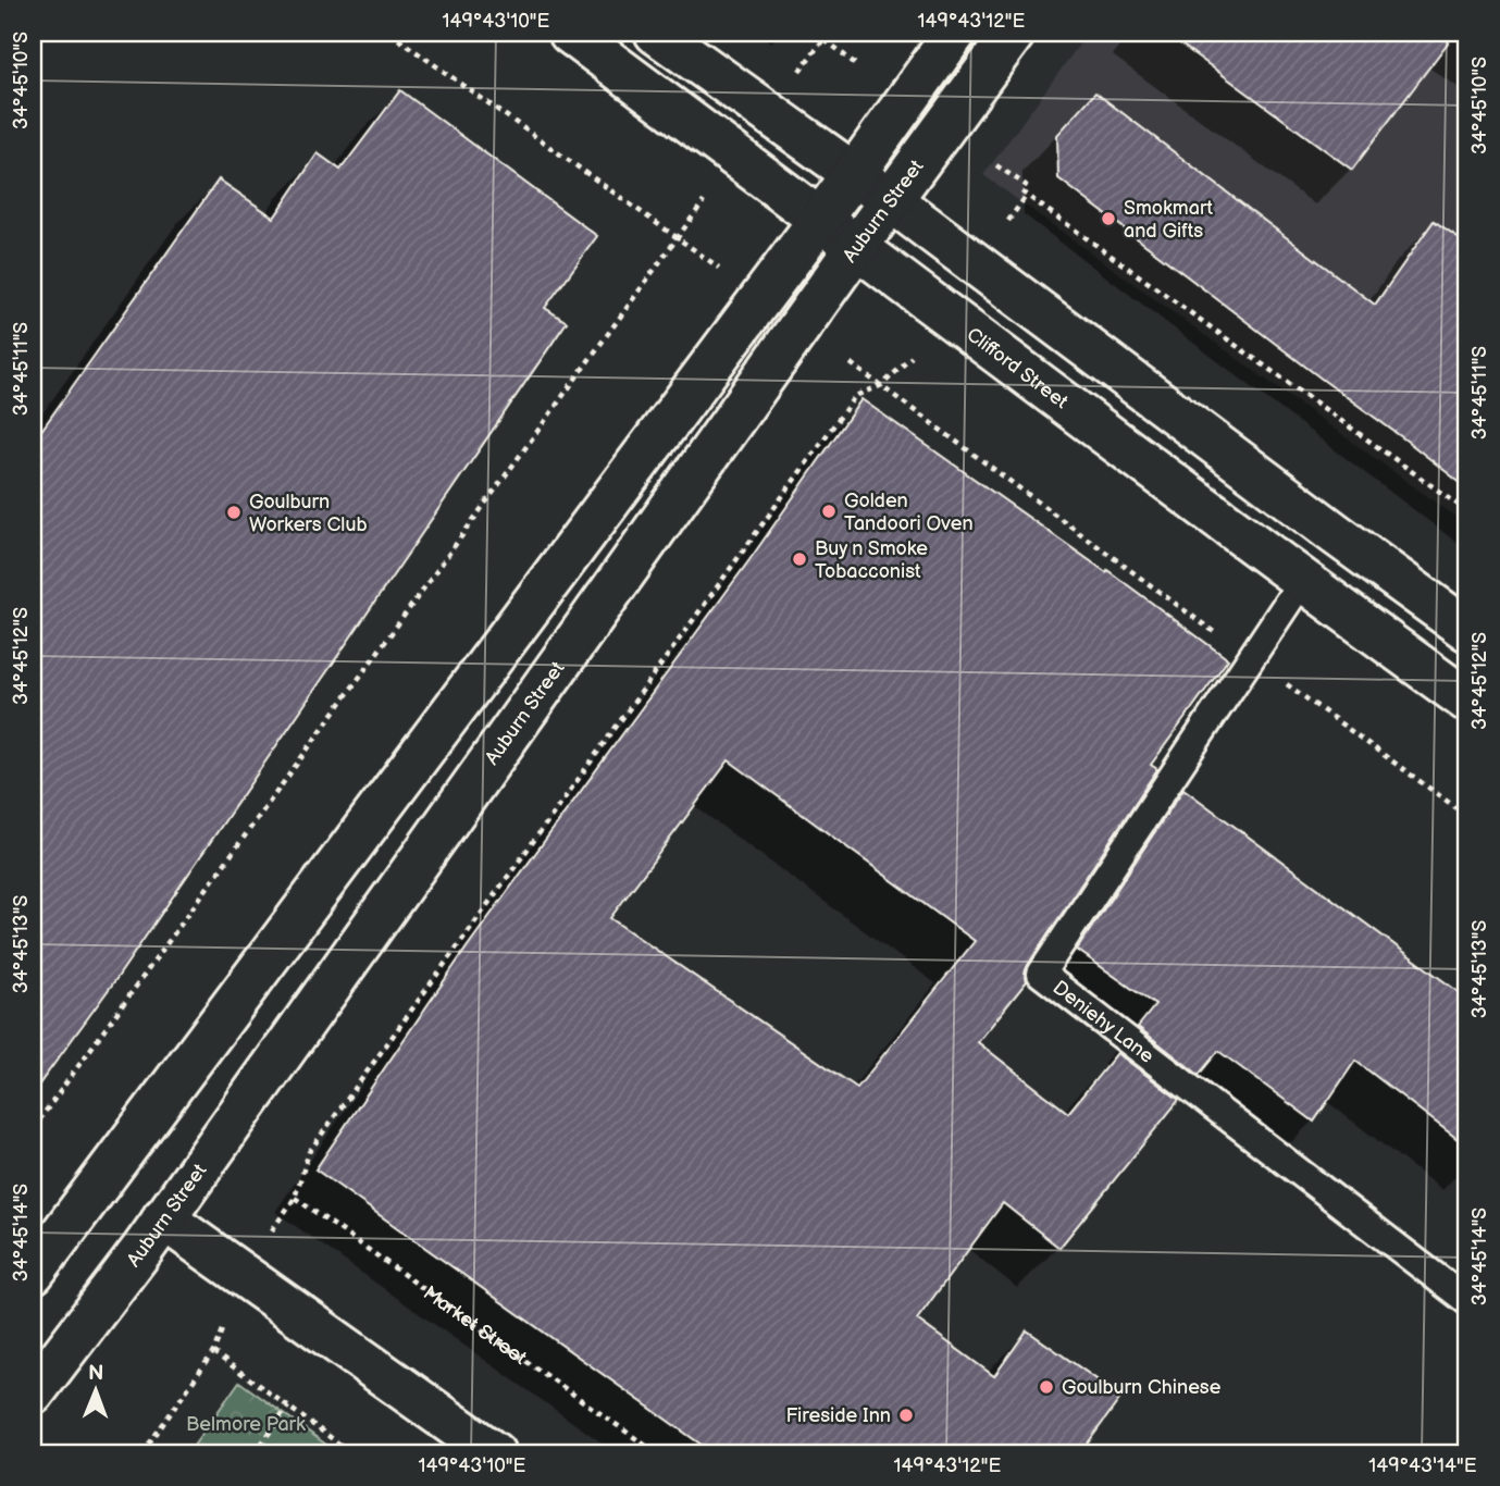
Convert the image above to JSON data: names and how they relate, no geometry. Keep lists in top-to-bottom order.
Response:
{
  "streets": {
    "main road": ["Auburn Street", "Clifford Street"],
    "lane": ["Deniehy Lane"],
    "path": ["Market Street"]
  },
  "crossings": [
    ["Auburn Street", "Clifford Street"],
    ["Clifford Street", "Deniehy Lane"]
  ],
  "parks": ["Belmore Park"],
  "places": [
    "Smokmart and Gifts",
    "Golden Tandoori Oven",
    "Goulburn Workers Club",
    "Buy n Smoke Tobacconist",
    "Goulburn Chinese",
    "Fireside Inn"
  ],
  "north": "top",
  "coordinates": [
    "149°43'10\"E",
    "149°43'12\"E",
    "34°45'10\"S",
    "34°45'11\"S",
    "34°45'12\"S",
    "34°45'13\"S",
    "34°45'14\"S",
    "149°43'14\"E"
  ]
}
